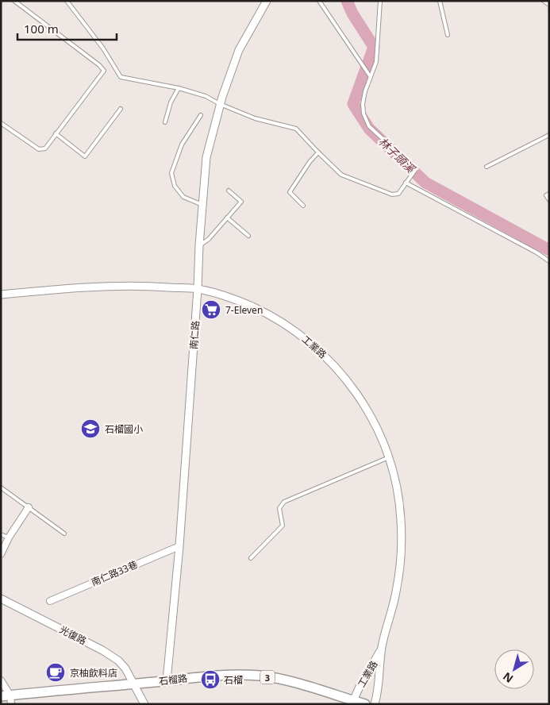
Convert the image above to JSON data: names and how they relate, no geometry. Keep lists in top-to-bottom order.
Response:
{
  "streets": {
    "main road": ["3", "石榴路"],
    "street": [
      "南仁路",
      "工業路",
      "南仁路33巷",
      "光復路"
    ]
  },
  "crossings": [
    ["南仁路", "工業路"],
    ["南仁路", "南仁路33巷"],
    ["南仁路", "石榴路"],
    ["工業路", "石榴路"],
    ["光復路", "石榴路"]
  ],
  "water": ["林子頭溪"],
  "places": {
    "supermarket": ["7-Eleven"],
    "school or university": ["石榴國小"],
    "cafe": ["京柚飲料店"],
    "bus stop": ["石榴"]
  },
  "scale_bar": "100 m",
  "north": "bottom left"
}
